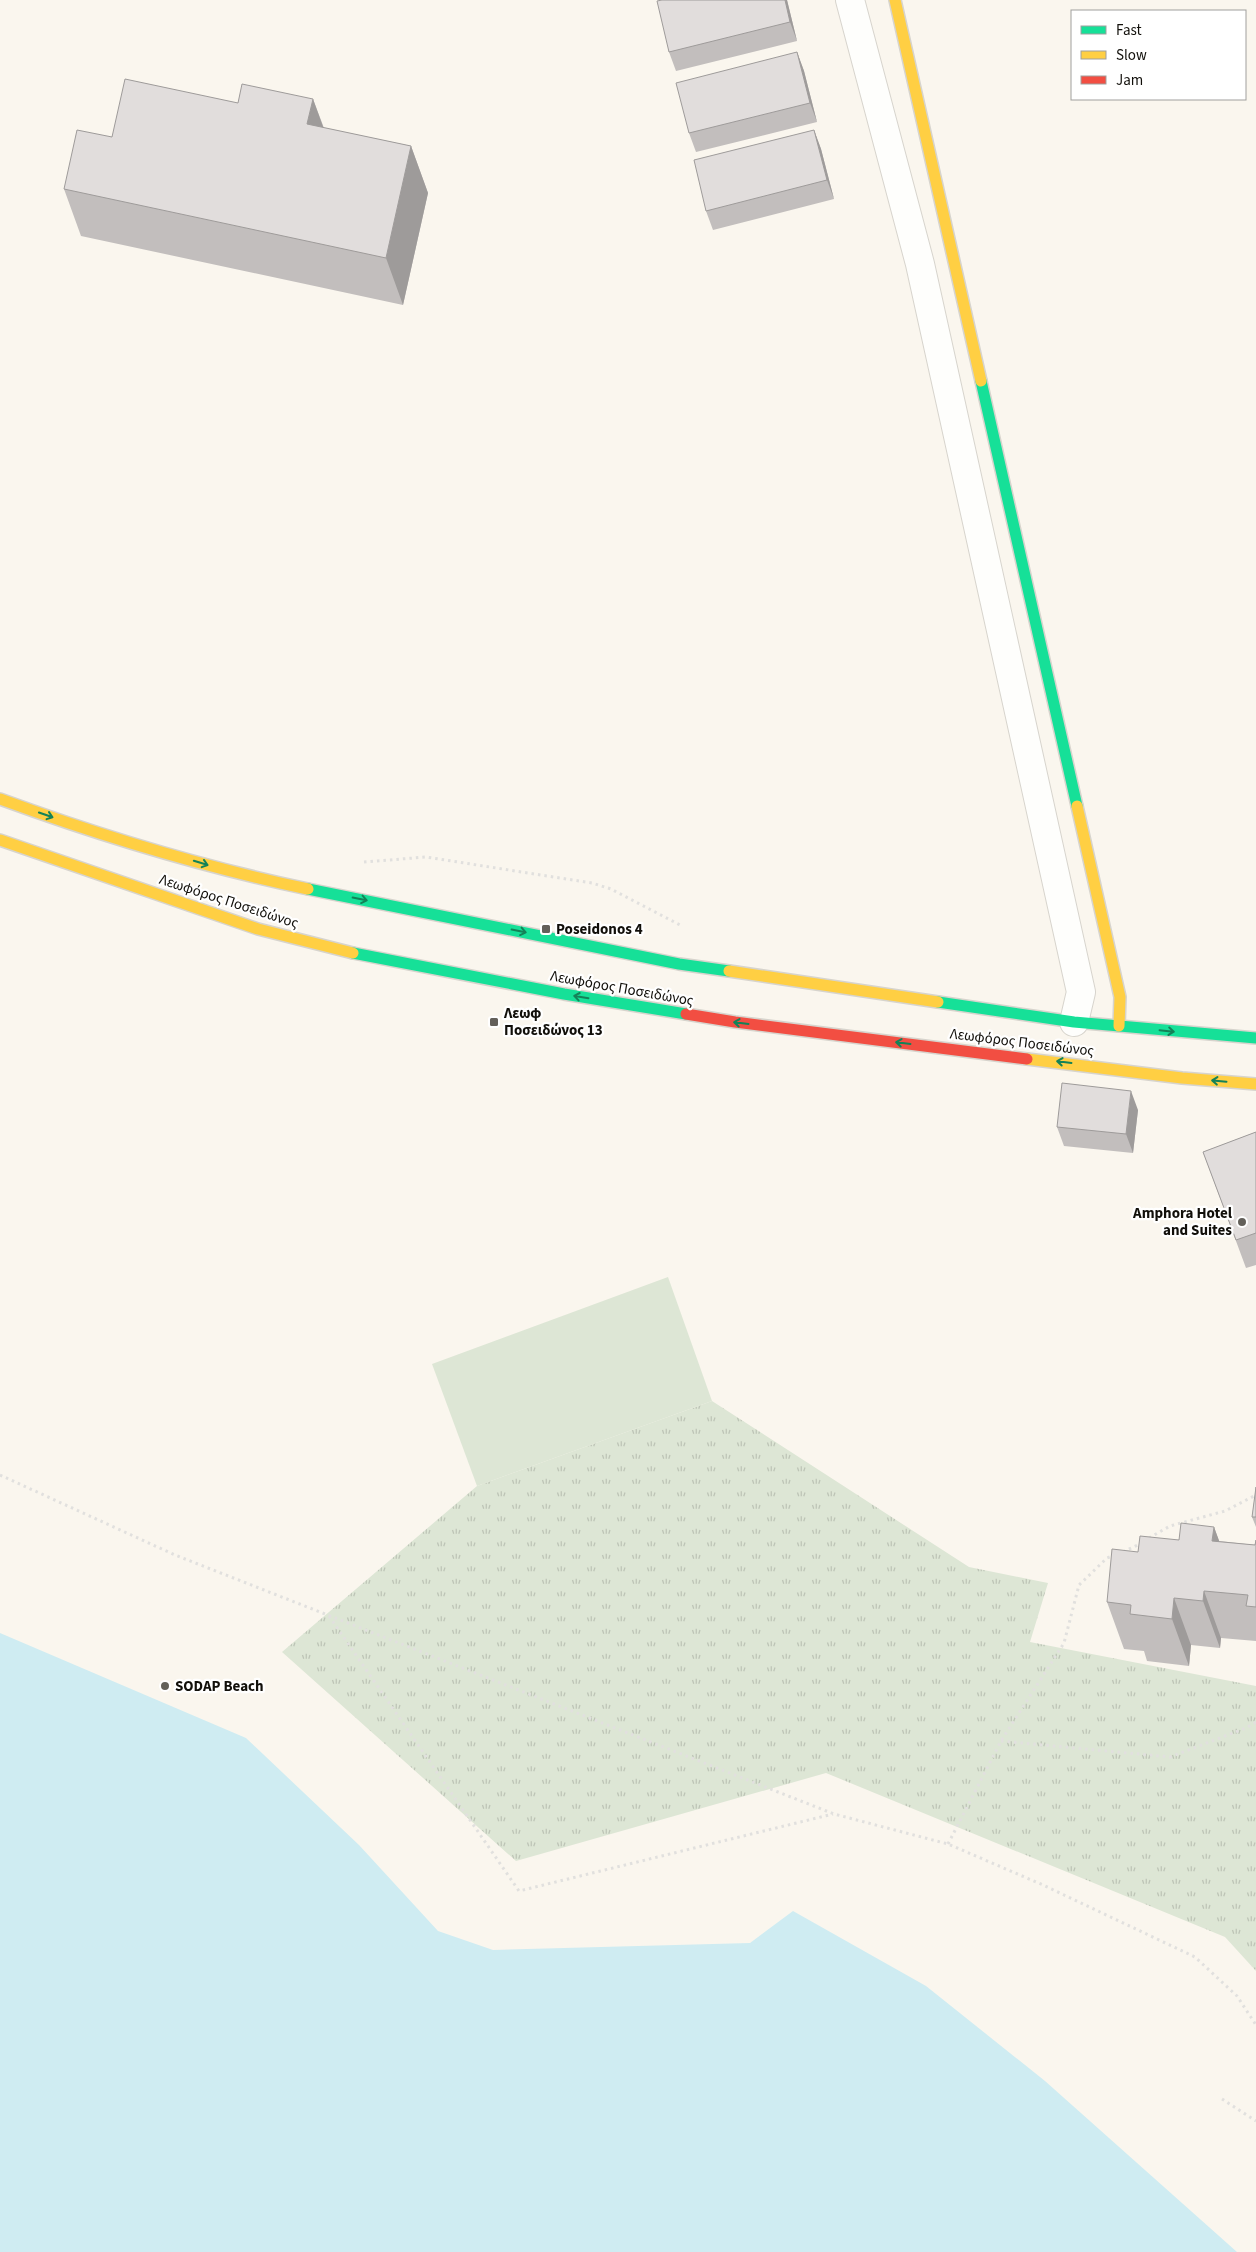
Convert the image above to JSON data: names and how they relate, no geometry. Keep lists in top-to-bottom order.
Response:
{
  "streets": {
    "main road": ["Λεωφόρος Ποσειδώνος"]
  },
  "places": {
    "transit": ["Poseidonos 4", "Λεωφ Ποσειδώνος 13"],
    "other": ["Amphora Hotel and Suites", "SODAP Beach"]
  },
  "legend": ["Fast", "Slow", "Jam"]
}
